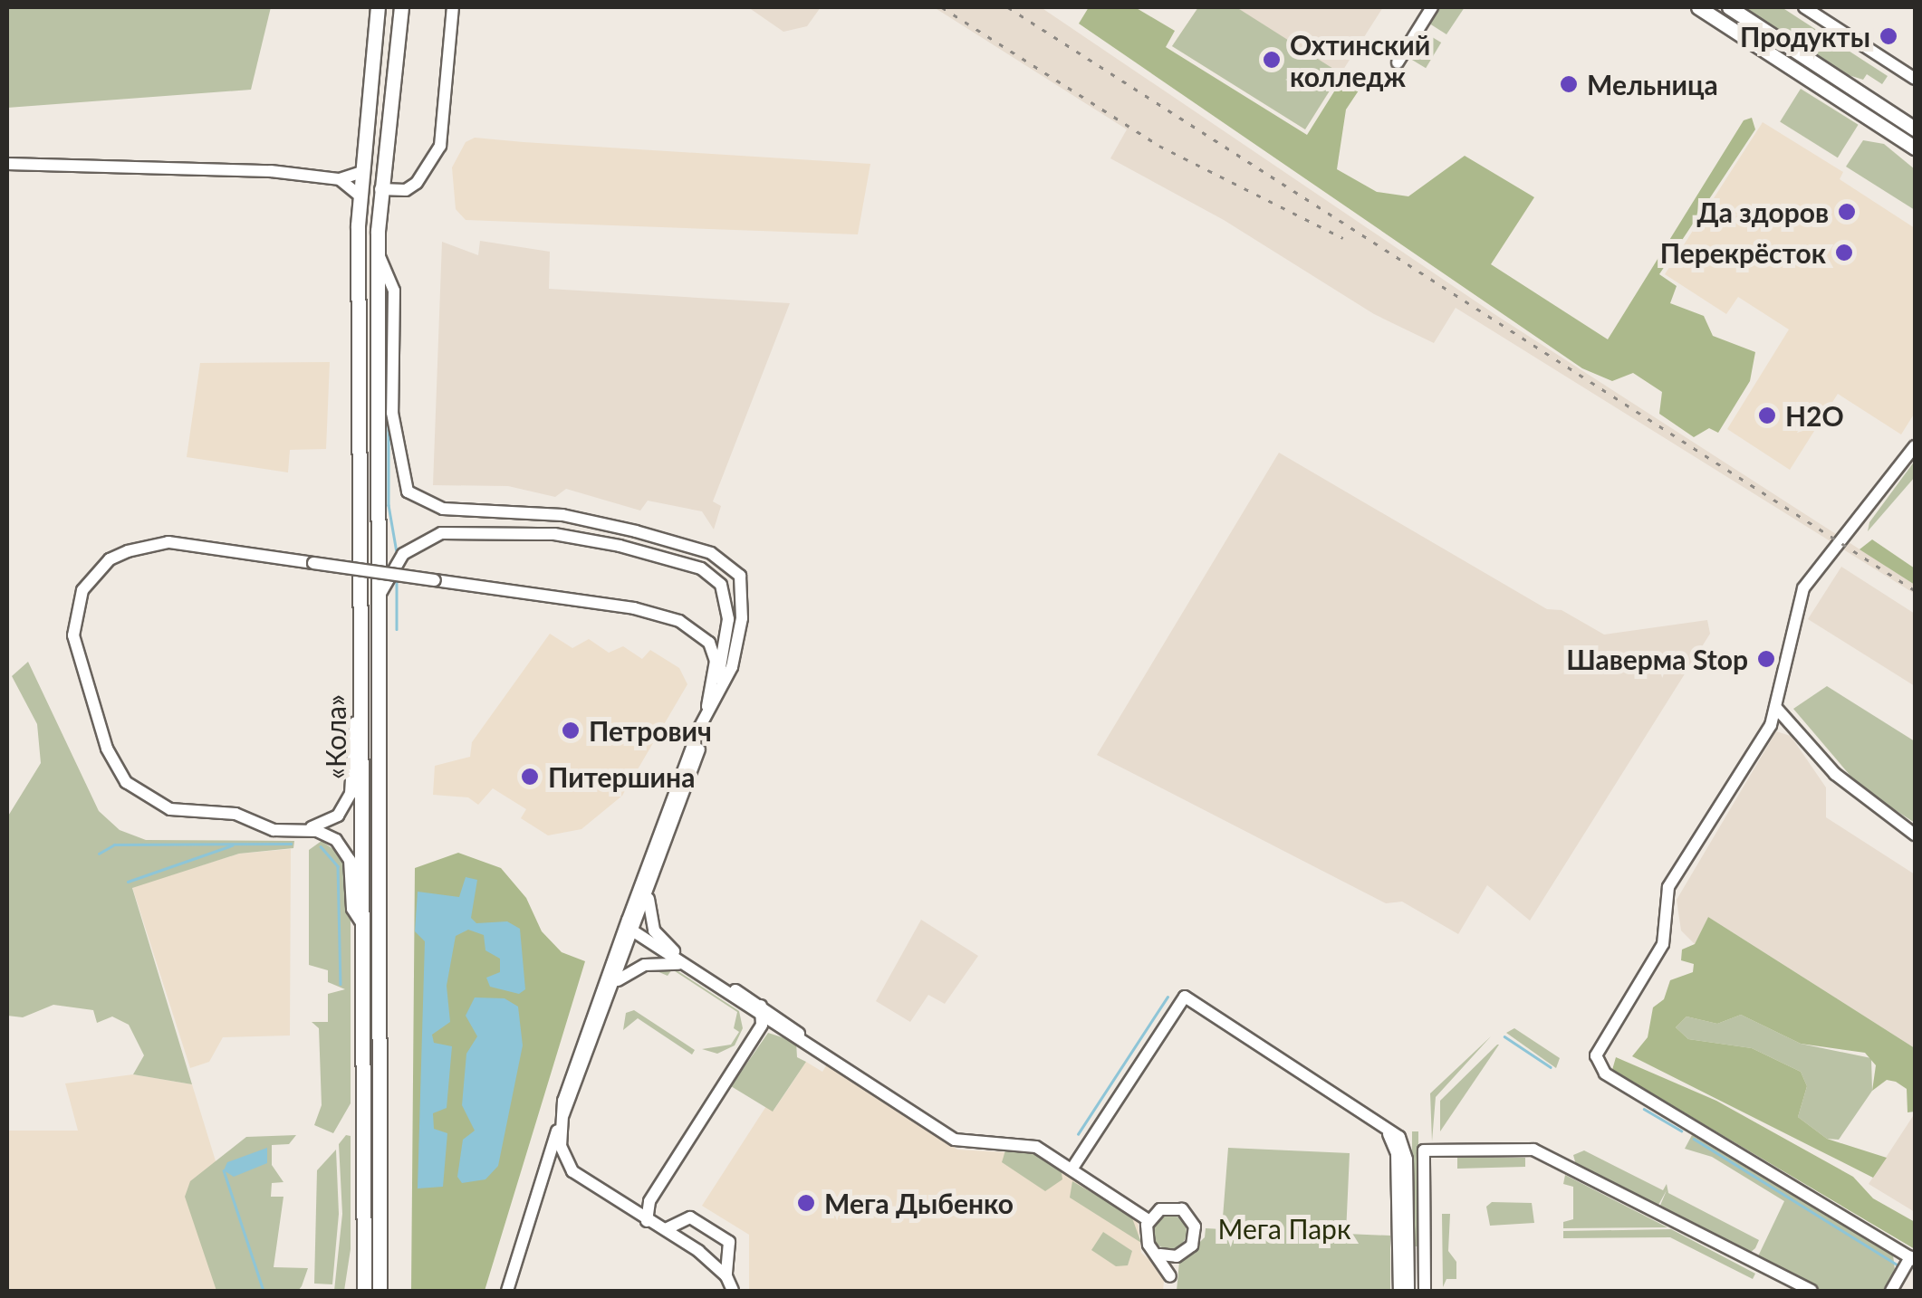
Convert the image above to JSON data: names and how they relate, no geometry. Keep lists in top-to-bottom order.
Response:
{
  "streets": {
    "main road": ["«Кола»"]
  },
  "parks": ["Мега Парк"],
  "places": [
    "Продукты",
    "Охтинский колледж",
    "Мельница",
    "Да здоров",
    "Перекрёсток",
    "H2O",
    "Шаверма Stop",
    "Петрович",
    "Питершина",
    "Мега Дыбенко"
  ]
}
